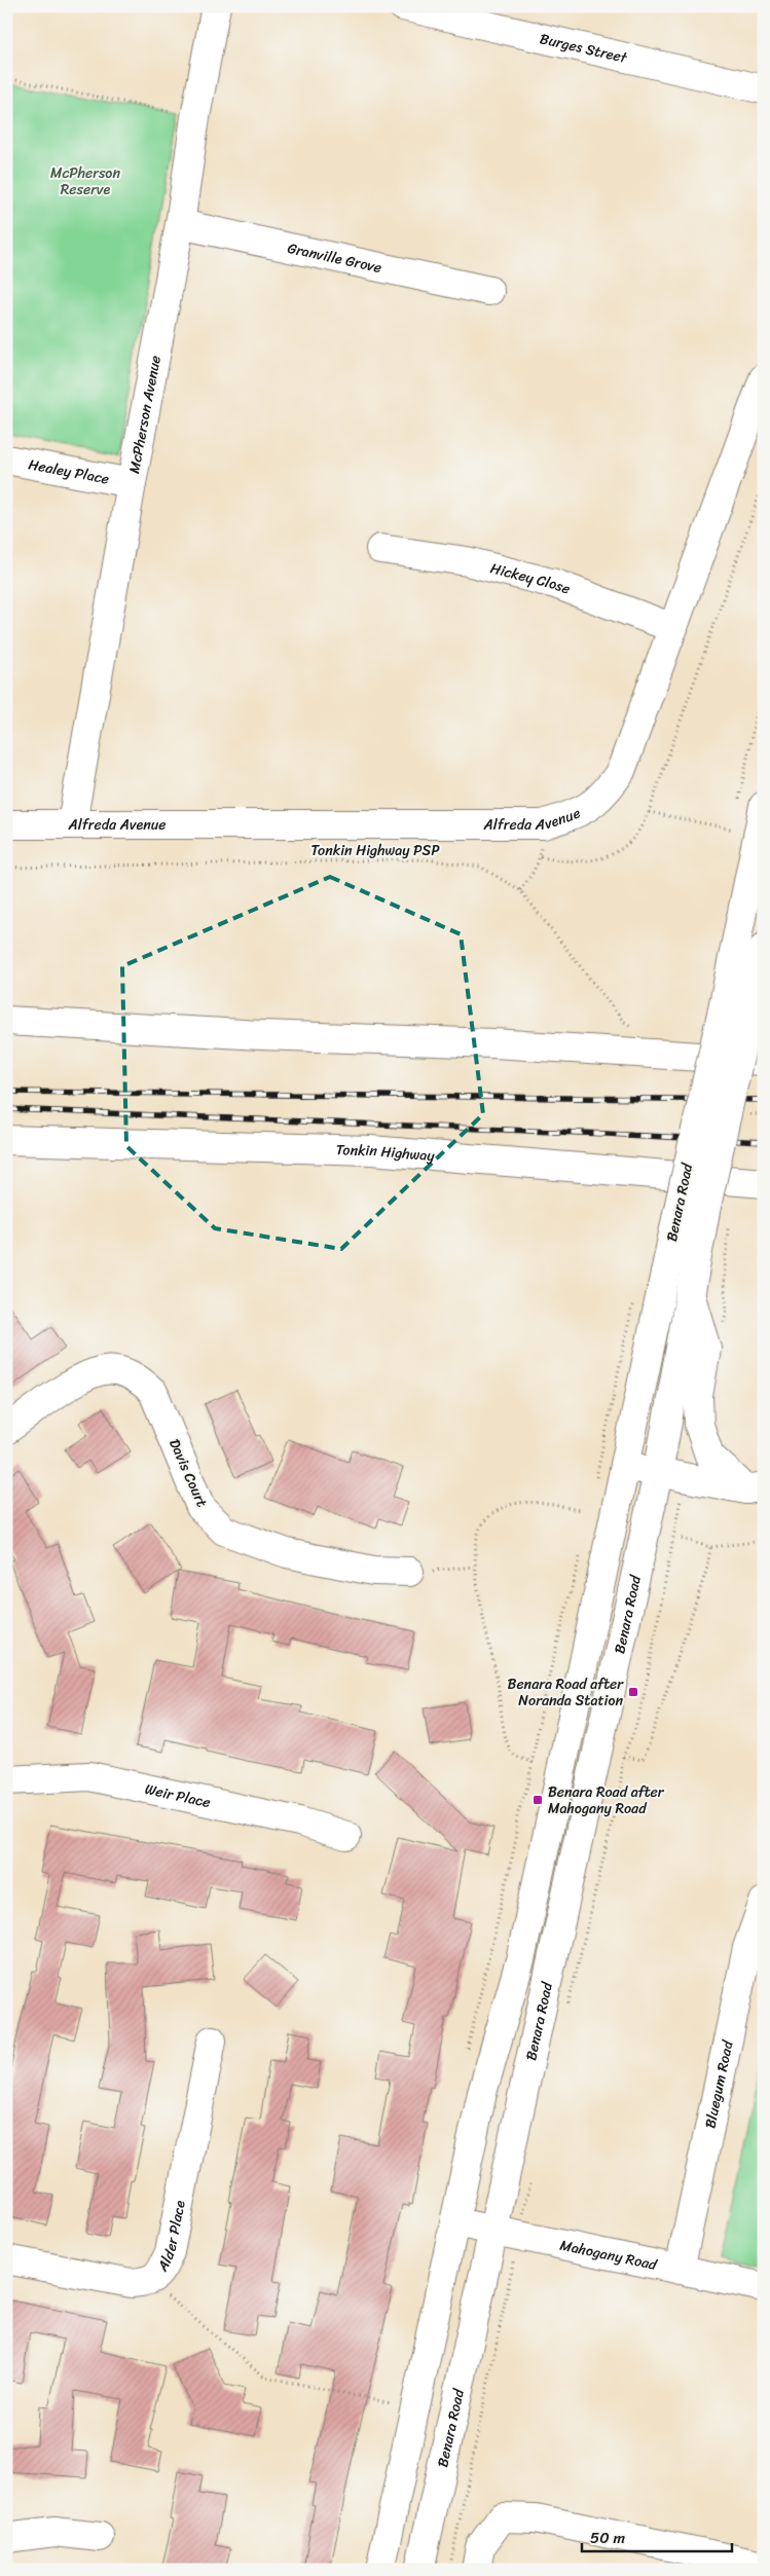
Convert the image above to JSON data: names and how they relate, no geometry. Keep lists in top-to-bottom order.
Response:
{
  "streets": {
    "main road": [
      "Burges Street",
      "Granville Grove",
      "McPherson Avenue",
      "Healey Place",
      "Hickey Close",
      "Alfreda Avenue",
      "Tonkin Highway",
      "Benara Road",
      "Davis Court",
      "Weir Place",
      "Bluegum Road",
      "Alder Place",
      "Mahogany Road"
    ],
    "path": ["Tonkin Highway PSP"]
  },
  "crossings": [
    ["Granville Grove", "McPherson Avenue"],
    ["McPherson Avenue", "Healey Place"],
    ["McPherson Avenue", "Alfreda Avenue"],
    ["Hickey Close", "Alfreda Avenue"],
    ["Benara Road", "Mahogany Road"],
    ["Bluegum Road", "Mahogany Road"]
  ],
  "parks": ["McPherson Reserve"],
  "places": {
    "transit": ["Benara Road after Noranda Station", "Benara Road after Mahogany Road"]
  },
  "scale_bar": "50 m"
}
